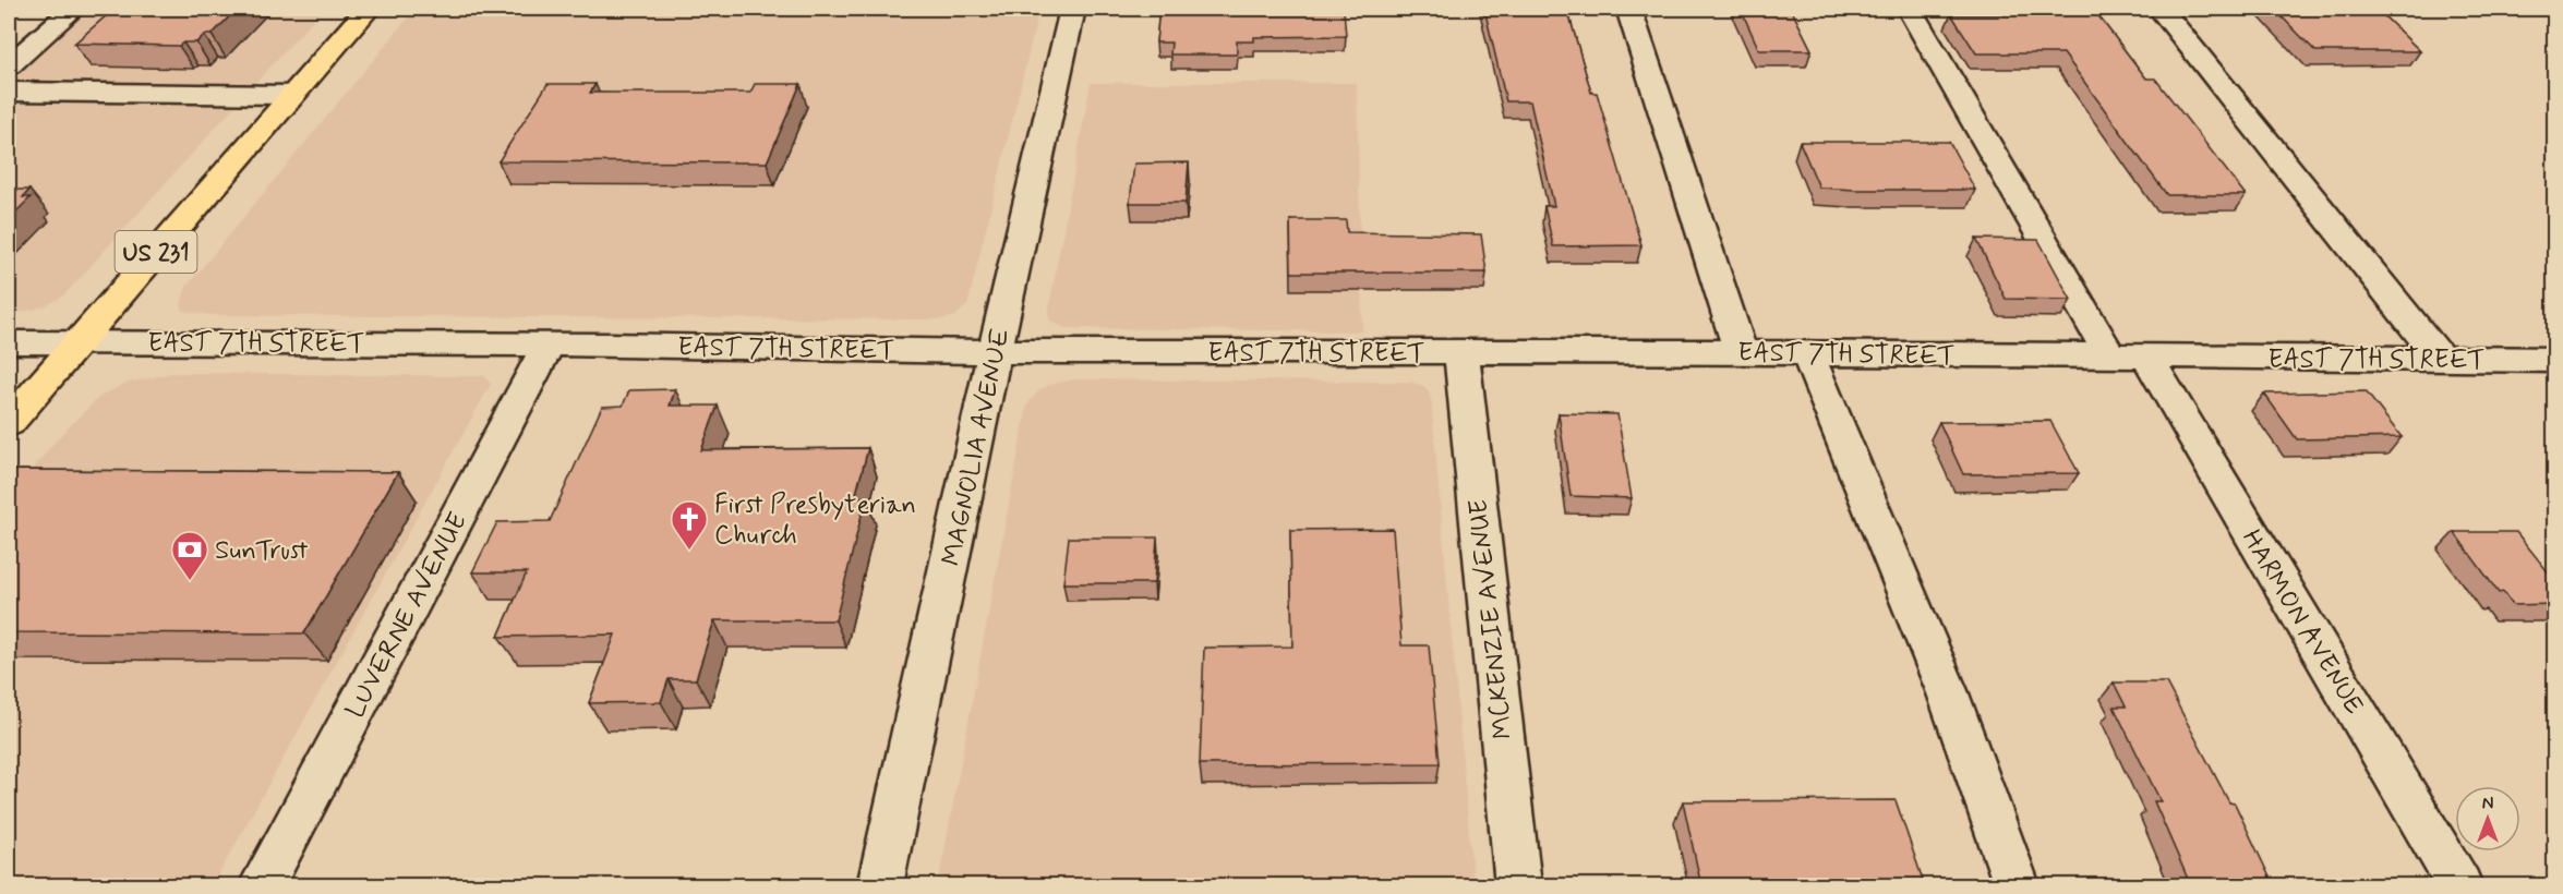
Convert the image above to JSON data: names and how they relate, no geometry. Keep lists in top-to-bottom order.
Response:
{
  "streets": {
    "main road": ["US 231"],
    "street": [
      "EAST 7TH STREET",
      "MAGNOLIA AVENUE",
      "LUVERNE AVENUE",
      "MCKENZIE AVENUE",
      "HARMON AVENUE"
    ]
  },
  "crossings": [
    ["US 231", "EAST 7TH STREET"],
    ["EAST 7TH STREET", "MAGNOLIA AVENUE"],
    ["EAST 7TH STREET", "LUVERNE AVENUE"],
    ["EAST 7TH STREET", "MCKENZIE AVENUE"],
    ["EAST 7TH STREET", "HARMON AVENUE"]
  ],
  "places": {
    "church": ["First Presbyterian Church"],
    "bank": ["SunTrust"]
  },
  "north": "top"
}
